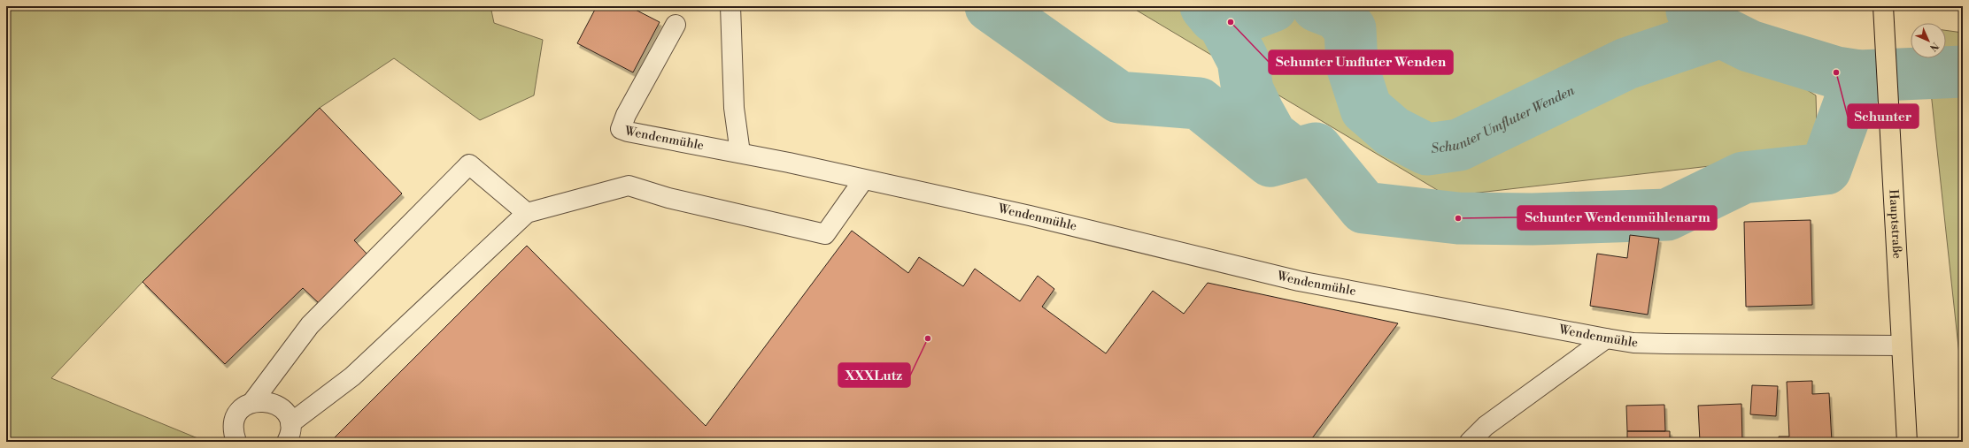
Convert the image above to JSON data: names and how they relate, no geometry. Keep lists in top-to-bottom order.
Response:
{
  "streets": {
    "main road": ["Hauptstraße"],
    "street": ["Wendenmühle"]
  },
  "crossings": [
    ["Wendenmühle", "Hauptstraße"]
  ],
  "water": ["Schunter Umfluter Wenden"],
  "places": [
    "Schunter Umfluter Wenden",
    "Schunter",
    "Schunter Wendenmühlenarm",
    "XXXLutz"
  ],
  "north": "bottom right"
}
